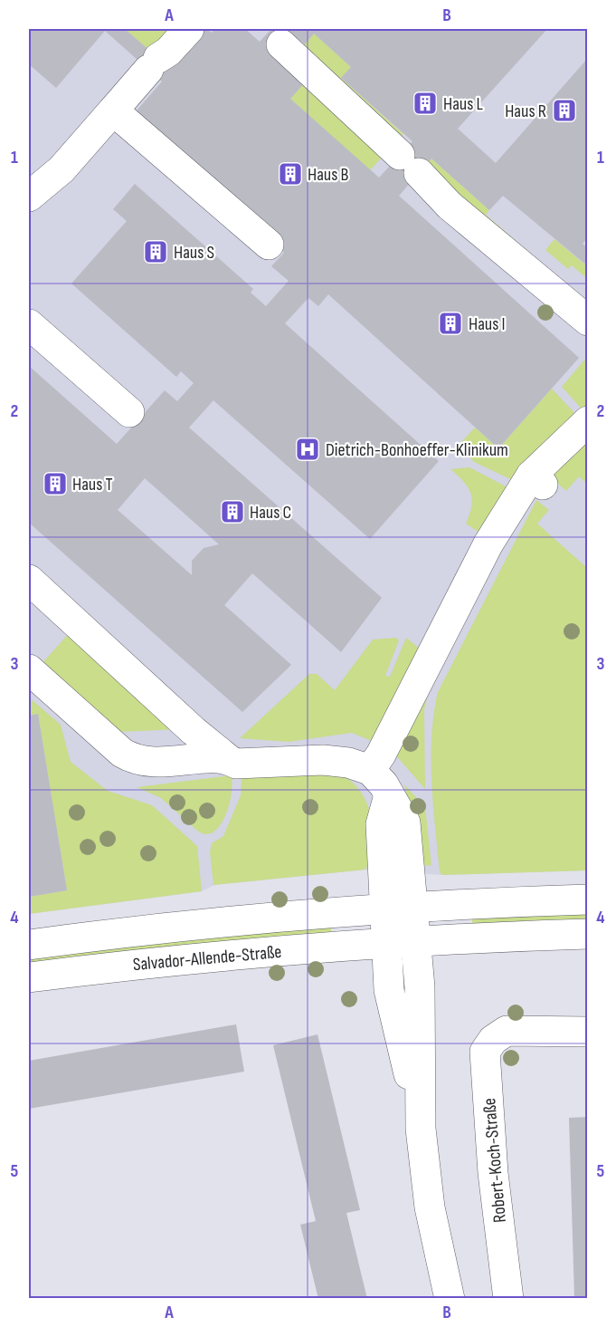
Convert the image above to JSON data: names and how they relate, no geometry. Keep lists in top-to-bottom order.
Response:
{
  "streets": {
    "street": ["Salvador-Allende-Straße", "Robert-Koch-Straße"]
  },
  "places": {
    "building": [
      "Haus L",
      "Haus R",
      "Haus B",
      "Haus S",
      "Haus I",
      "Haus T",
      "Haus C"
    ],
    "hospital": ["Dietrich-Bonhoeffer-Klinikum"]
  },
  "grid": {
    "columns": ["A", "B"],
    "rows": [
      "1",
      "2",
      "3",
      "4",
      "5"
    ]
  }
}
